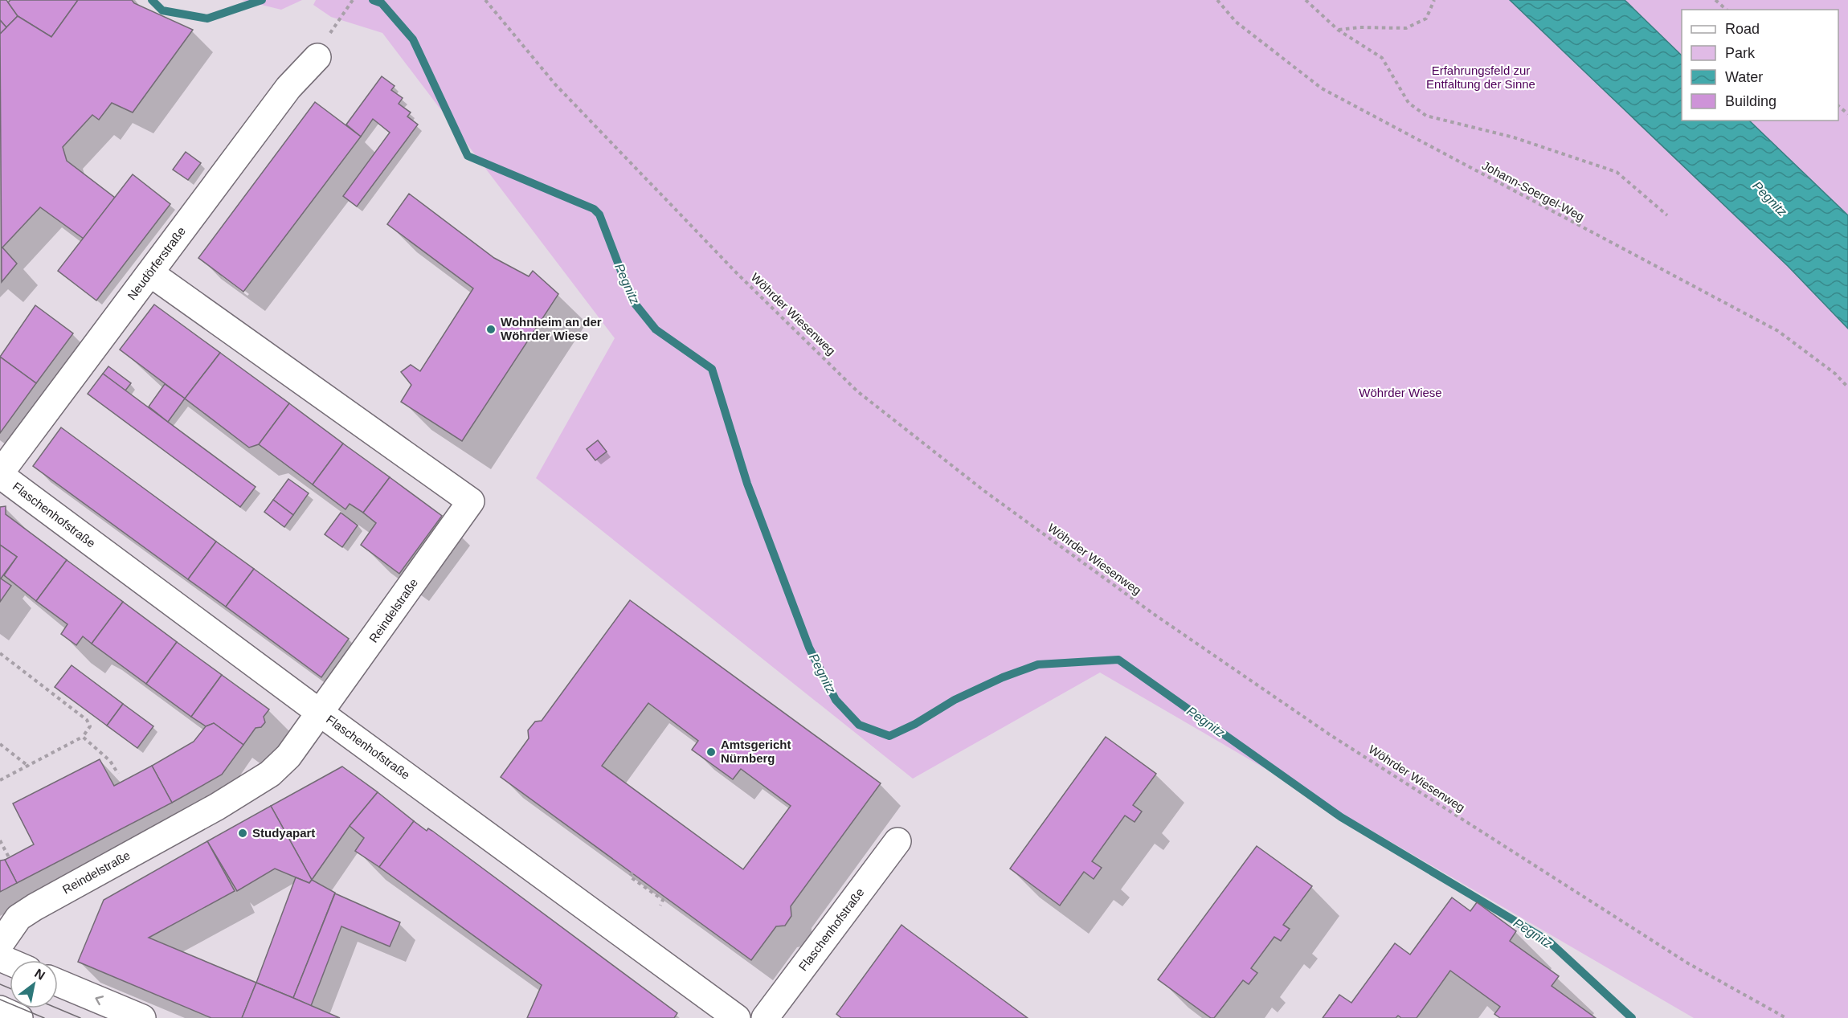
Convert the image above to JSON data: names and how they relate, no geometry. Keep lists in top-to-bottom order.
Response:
{
  "streets": {
    "street": ["Neudörferstraße", "Flaschenhofstraße", "Reindelstraße"],
    "path": ["Johann-Soergel-Weg", "Wöhrder Wiesenweg"]
  },
  "crossings": [
    ["Neudörferstraße", "Flaschenhofstraße"],
    ["Neudörferstraße", "Reindelstraße"],
    ["Flaschenhofstraße", "Reindelstraße"]
  ],
  "water": ["Pegnitz"],
  "parks": ["Erfahrungsfeld zur Entfaltung der Sinne", "Wöhrder Wiese"],
  "places": ["Wohnheim an der Wöhrder Wiese", "Amtsgericht Nürnberg", "Studyapart"],
  "legend": [
    "Road",
    "Park",
    "Water",
    "Building"
  ],
  "north": "top right"
}
